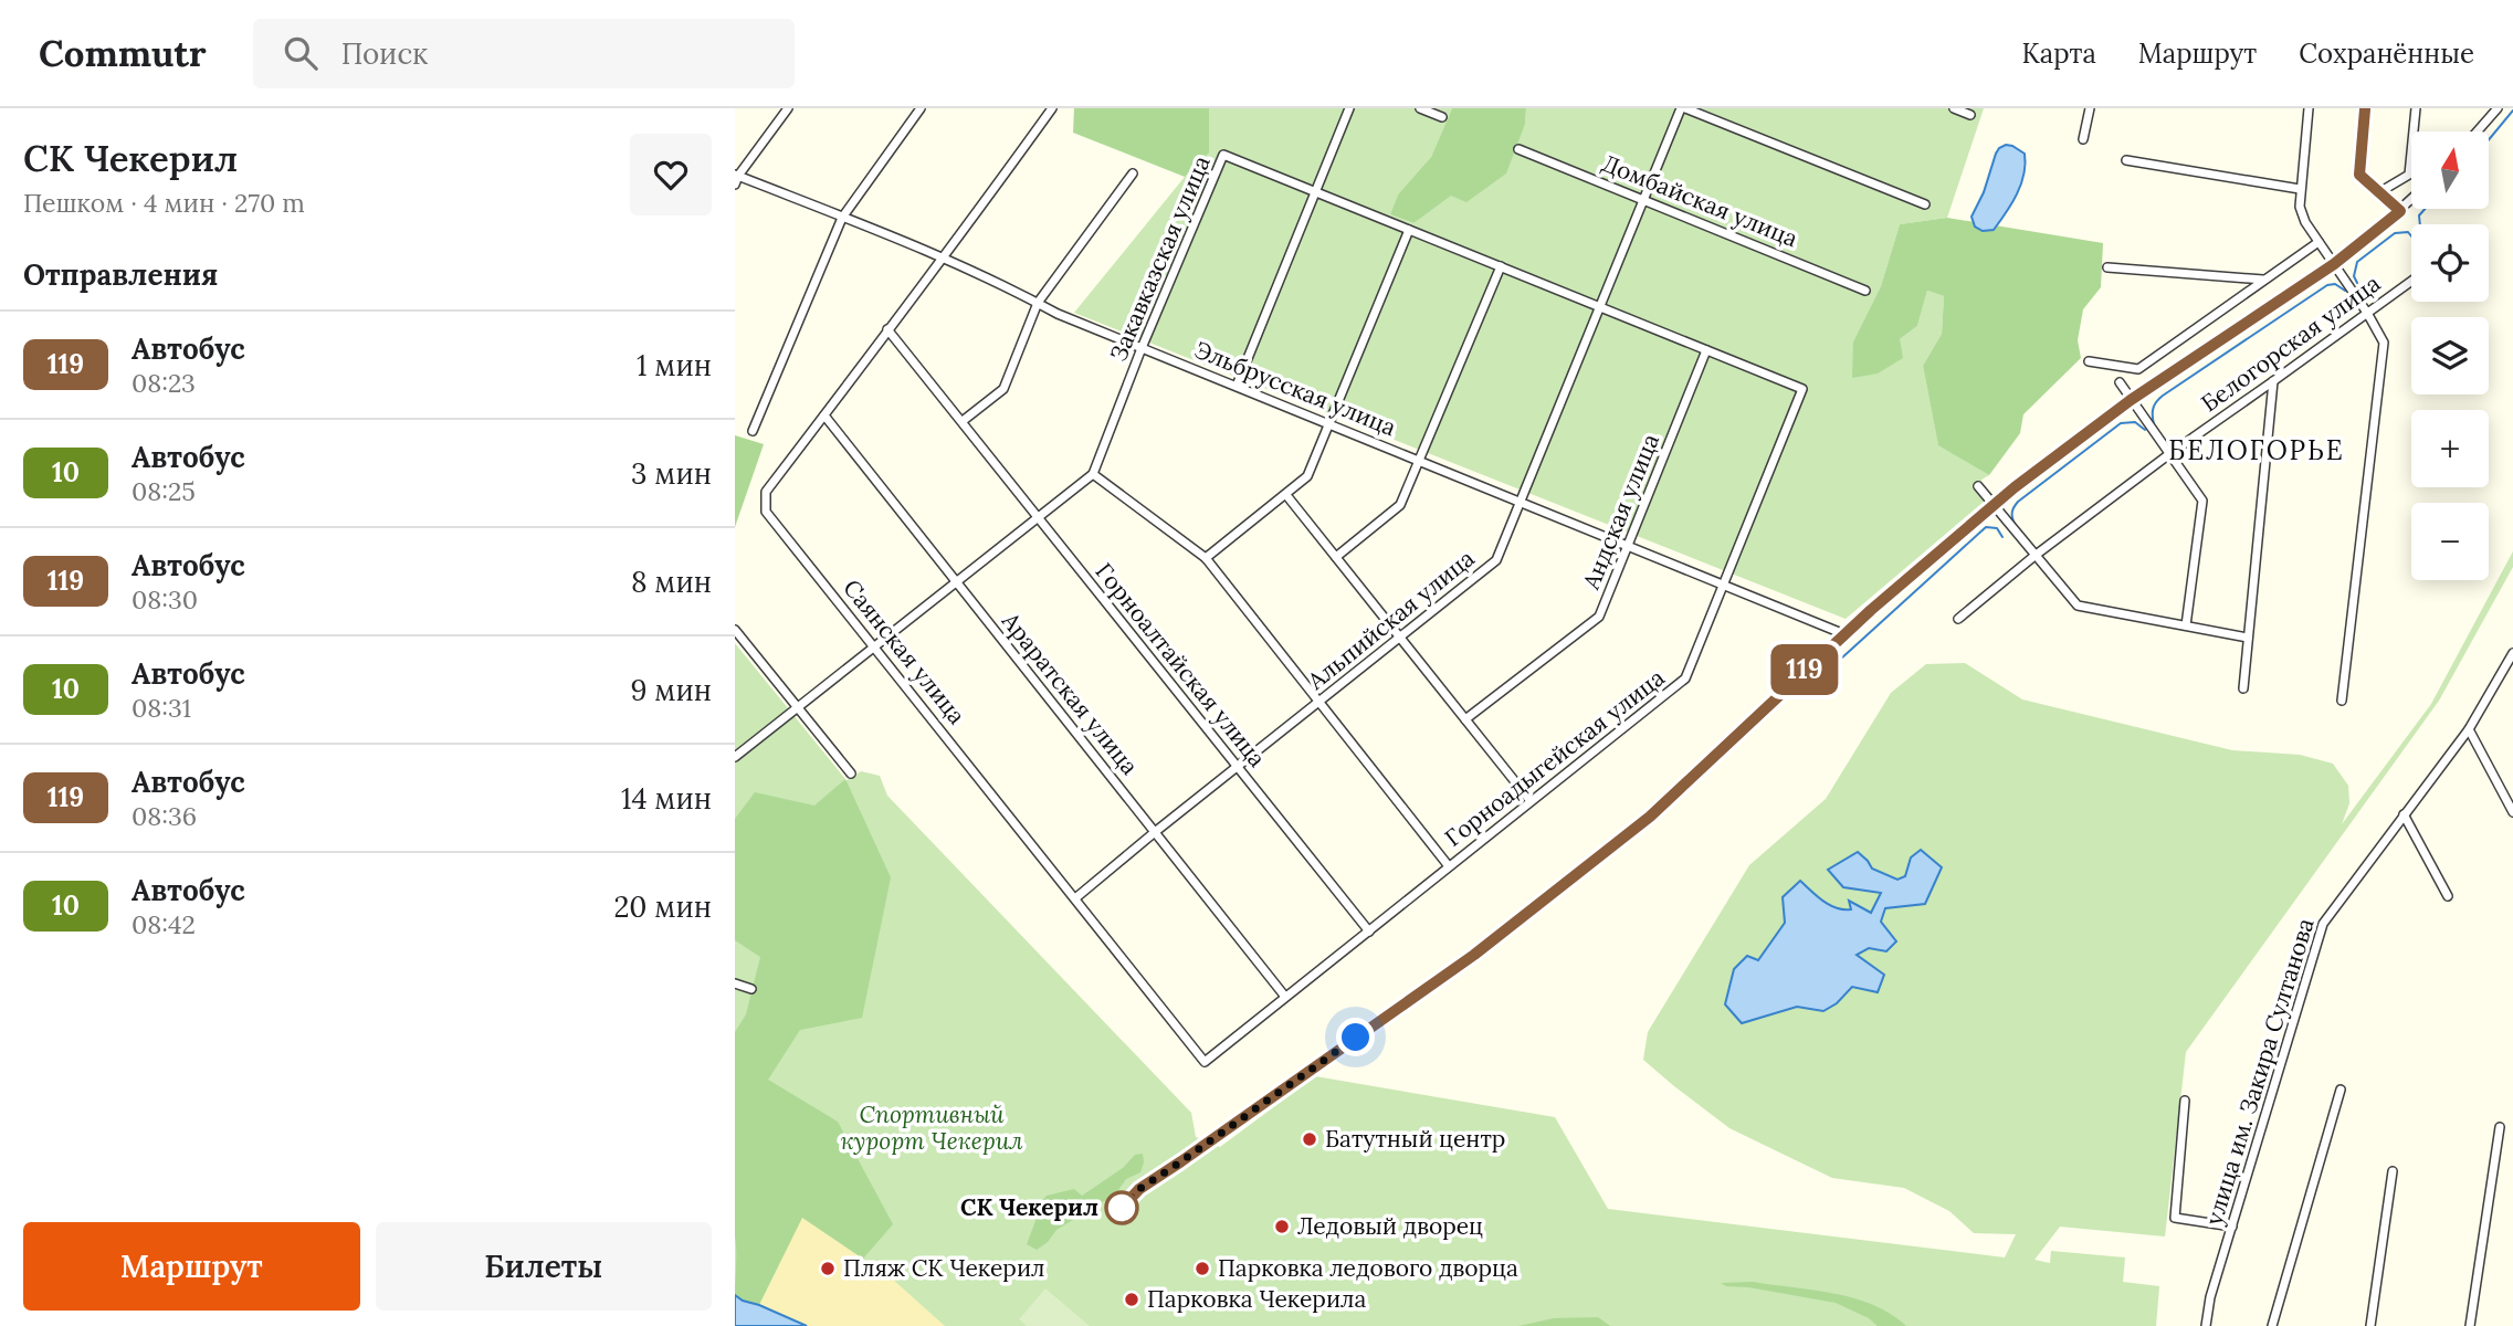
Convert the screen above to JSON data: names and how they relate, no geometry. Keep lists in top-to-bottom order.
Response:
{
  "streets": {
    "street": [
      "Домбайская улица",
      "Закавказская улица",
      "Белогорская улица",
      "Эльбрусская улица",
      "Андская улица",
      "Альпийская улица",
      "Саянская улица",
      "Горноалтайская улица",
      "Араратская улица",
      "Горноадыгейская улица",
      "улица им. Закира Султанова"
    ]
  },
  "crossings": [
    ["Домбайская улица", "Альпийская улица"],
    ["Закавказская улица", "Эльбрусская улица"],
    ["Закавказская улица", "Андская улица"],
    ["Закавказская улица", "Альпийская улица"],
    ["Закавказская улица", "Горноадыгейская улица"],
    ["Эльбрусская улица", "Андская улица"],
    ["Эльбрусская улица", "Альпийская улица"],
    ["Эльбрусская улица", "Саянская улица"],
    ["Эльбрусская улица", "Горноадыгейская улица"],
    ["Альпийская улица", "Саянская улица"],
    ["Альпийская улица", "Горноалтайская улица"],
    ["Альпийская улица", "Араратская улица"],
    ["Саянская улица", "Горноалтайская улица"],
    ["Саянская улица", "Араратская улица"],
    ["Саянская улица", "Горноадыгейская улица"],
    ["Горноалтайская улица", "Горноадыгейская улица"],
    ["Араратская улица", "Горноадыгейская улица"]
  ],
  "districts": ["БЕЛОГОРЬЕ"],
  "parks": ["Спортивный курорт Чекерил"],
  "places": [
    "Батутный центр",
    "СК Чекерил",
    "Ледовый дворец",
    "Пляж СК Чекерил",
    "Парковка ледового дворца",
    "Парковка Чекерила"
  ],
  "lines": ["bus line 119"],
  "north": "top",
  "page": {
    "header": "Commutr",
    "search": "Поиск",
    "nav": ["Карта", "Маршрут", "Сохранённые"],
    "heading": [
      ["СК Чекерил", "Пешком · 4 мин · 270 m"],
      "Отправления"
    ],
    "on_map": "119",
    "map_buttons": ["+", "−"],
    "list": [
      {
        "mark": "119",
        "name": "Автобус",
        "note": "08:23",
        "value": "1 мин"
      },
      {
        "mark": "10",
        "name": "Автобус",
        "note": "08:25",
        "value": "3 мин"
      },
      {
        "mark": "119",
        "name": "Автобус",
        "note": "08:30",
        "value": "8 мин"
      },
      {
        "mark": "10",
        "name": "Автобус",
        "note": "08:31",
        "value": "9 мин"
      },
      {
        "mark": "119",
        "name": "Автобус",
        "note": "08:36",
        "value": "14 мин"
      },
      {
        "mark": "10",
        "name": "Автобус",
        "note": "08:42",
        "value": "20 мин"
      }
    ],
    "buttons": ["Маршрут", "Билеты"]
  }
}
